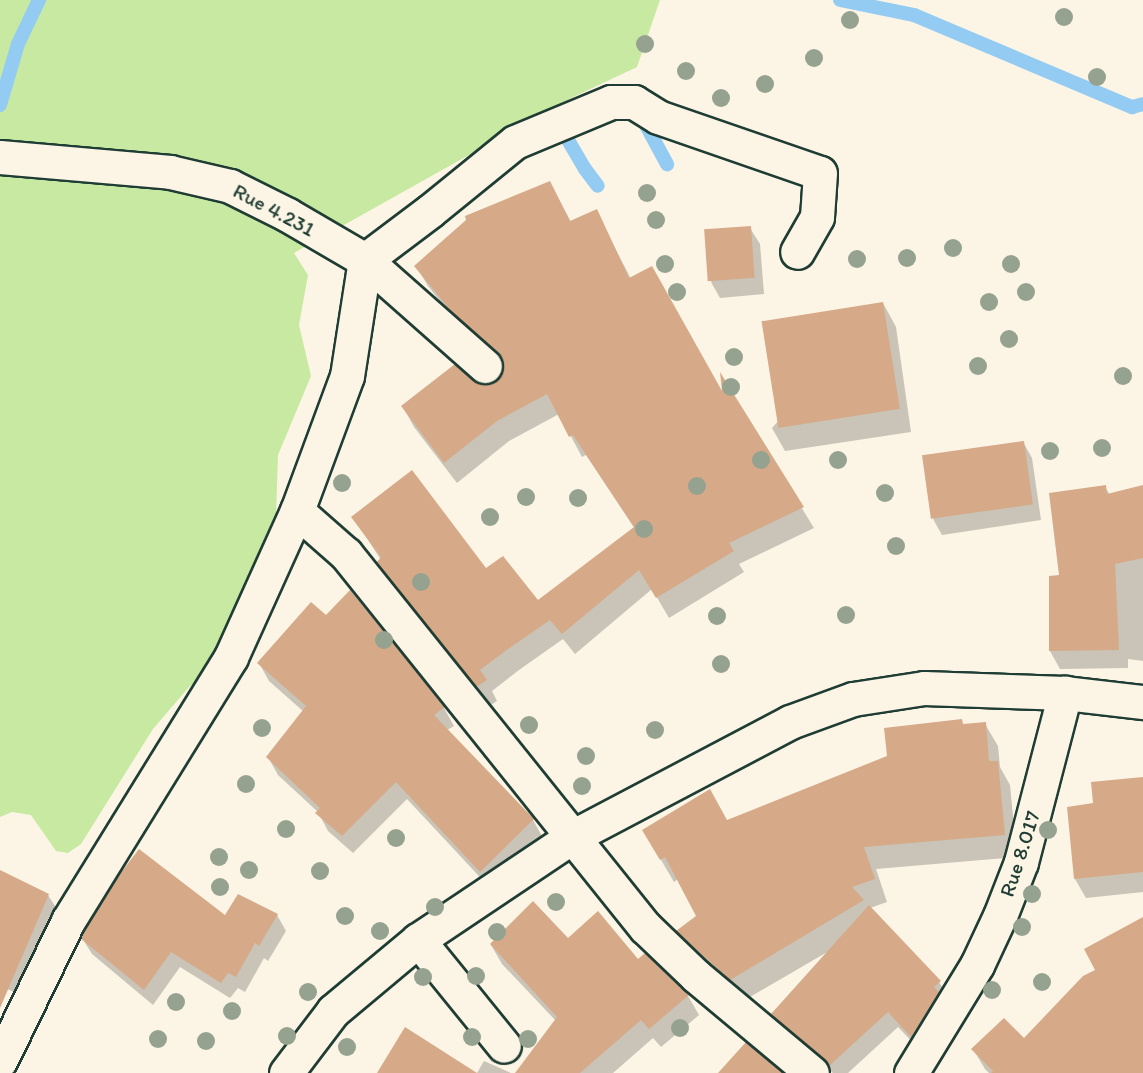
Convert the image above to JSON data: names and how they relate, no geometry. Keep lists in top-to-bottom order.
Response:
{
  "streets": {
    "street": ["Rue 4.231", "Rue 8.017"]
  }
}
